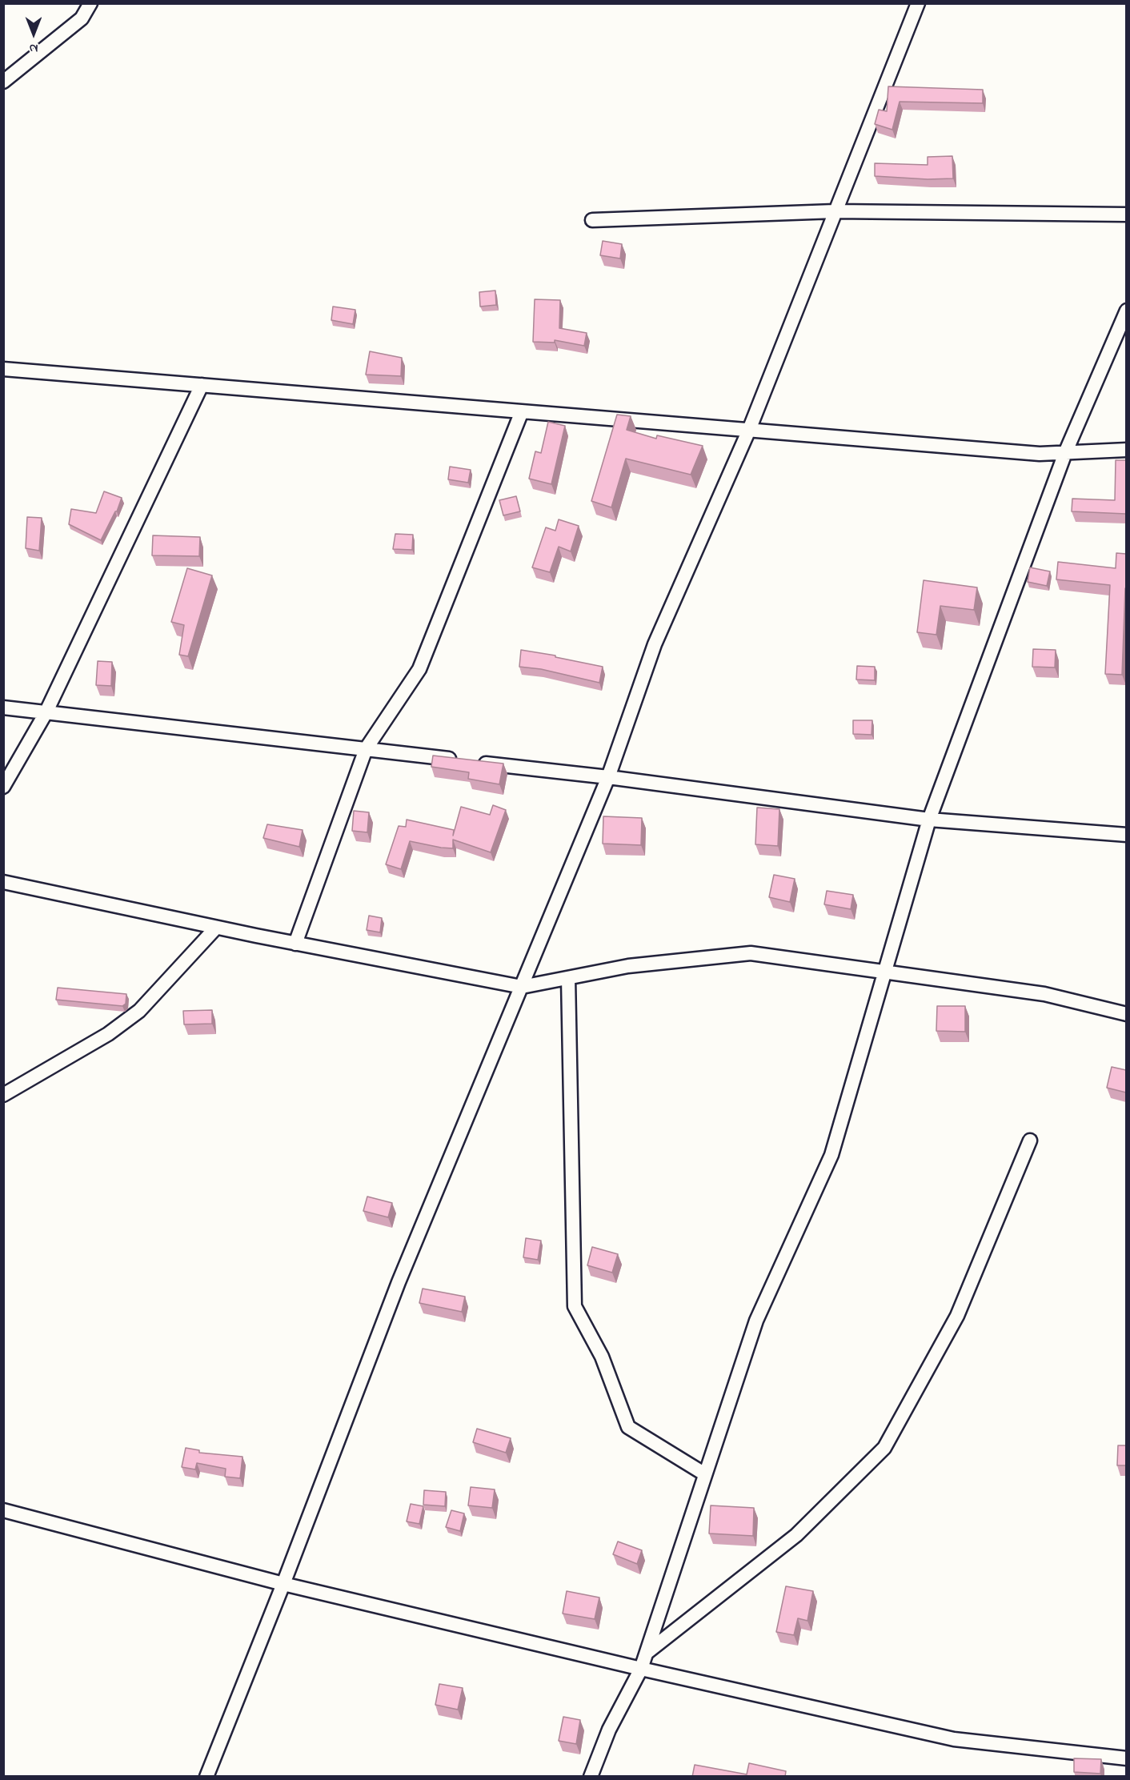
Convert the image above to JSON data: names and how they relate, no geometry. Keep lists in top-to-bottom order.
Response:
{
  "north": "bottom"
}
